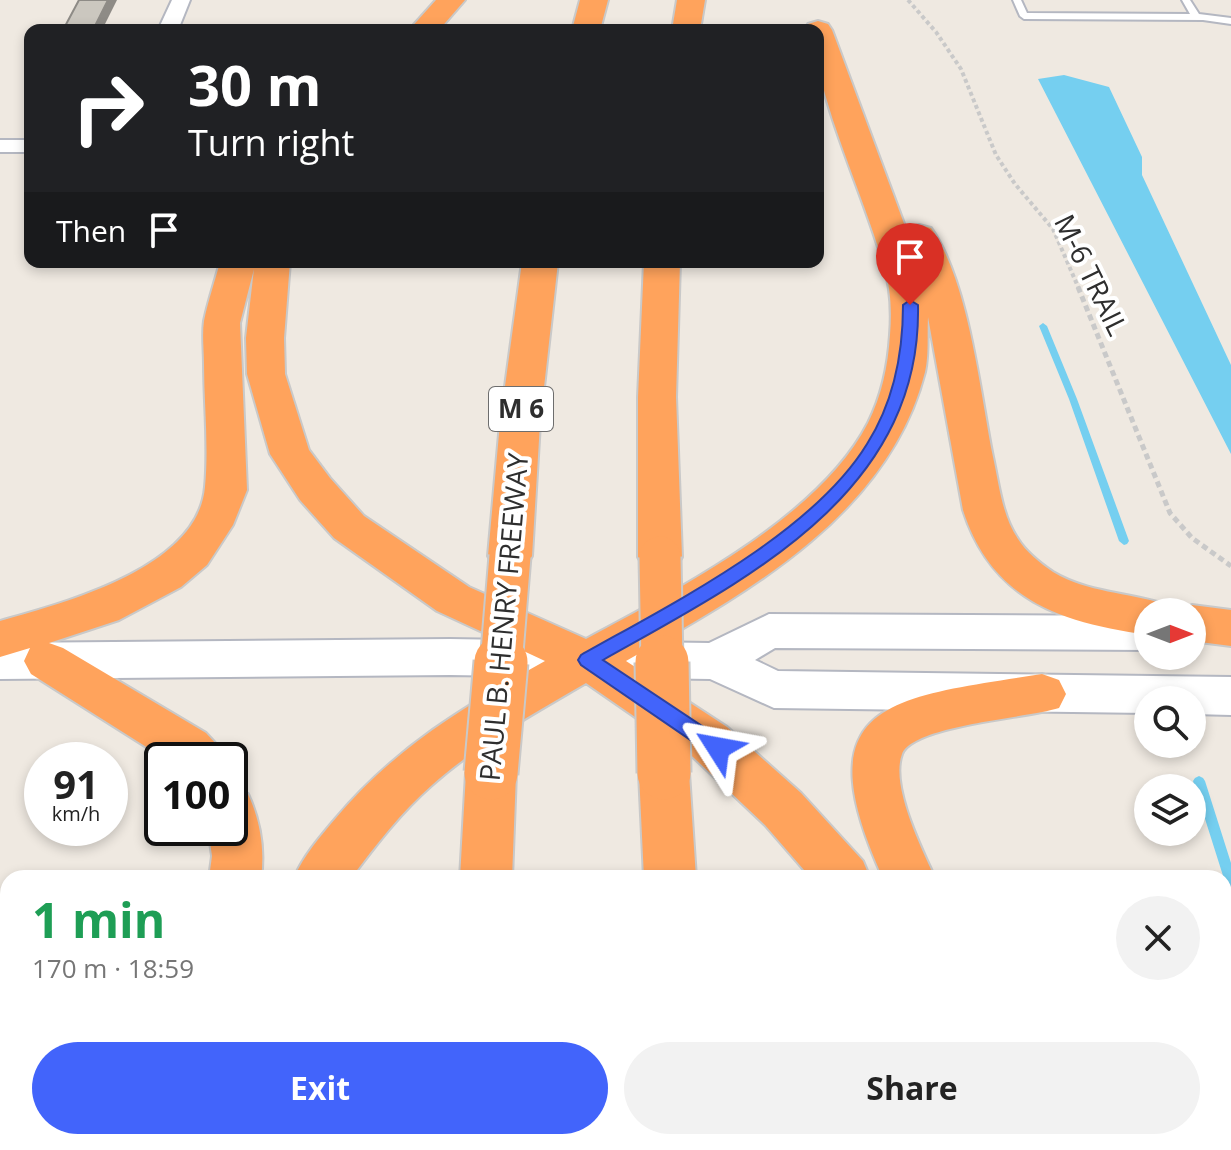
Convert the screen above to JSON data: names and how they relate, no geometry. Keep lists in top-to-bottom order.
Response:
{
  "streets": {
    "highway": ["M 6", "PAUL B. HENRY FREEWAY"],
    "path": ["M-6 TRAIL"]
  },
  "north": "right",
  "page": {
    "turn": ["30 m", "Turn right"],
    "then": "Then",
    "speed": "91 km/h",
    "limit": "100",
    "heading": ["1 min", "170 m · 18:59"],
    "buttons": ["Exit", "Share"]
  }
}
